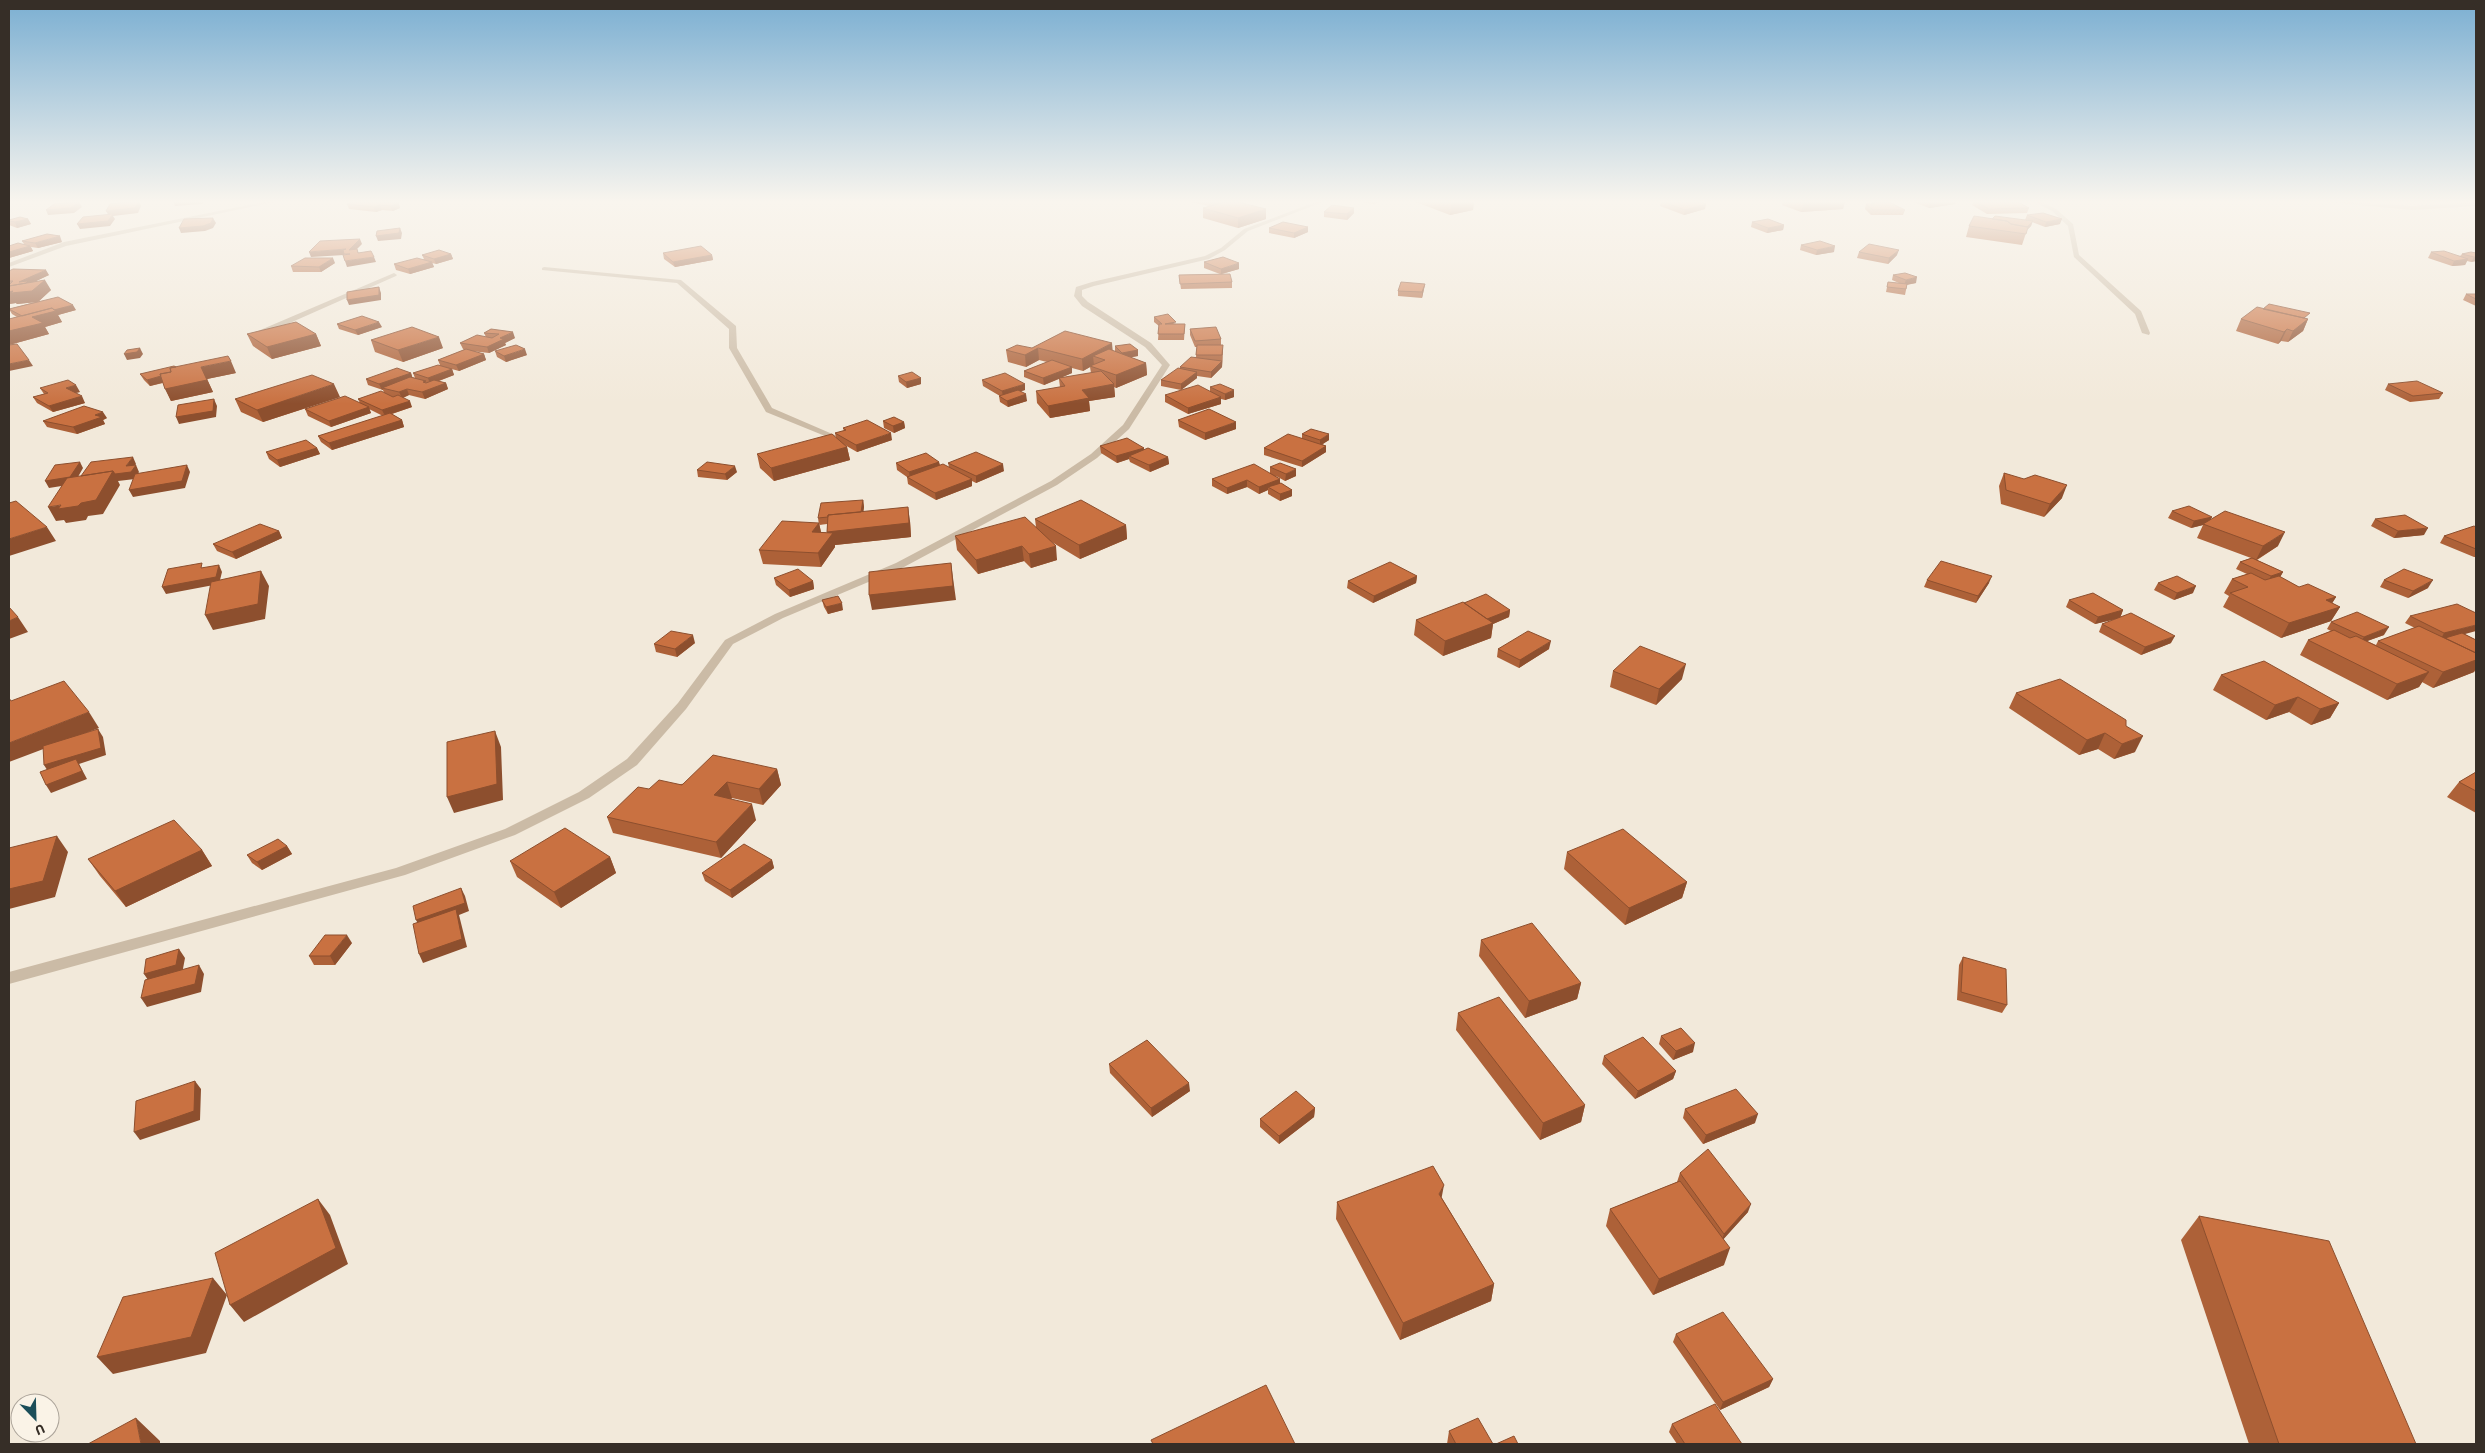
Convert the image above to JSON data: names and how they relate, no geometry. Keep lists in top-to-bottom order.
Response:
{
  "north": "bottom right"
}
